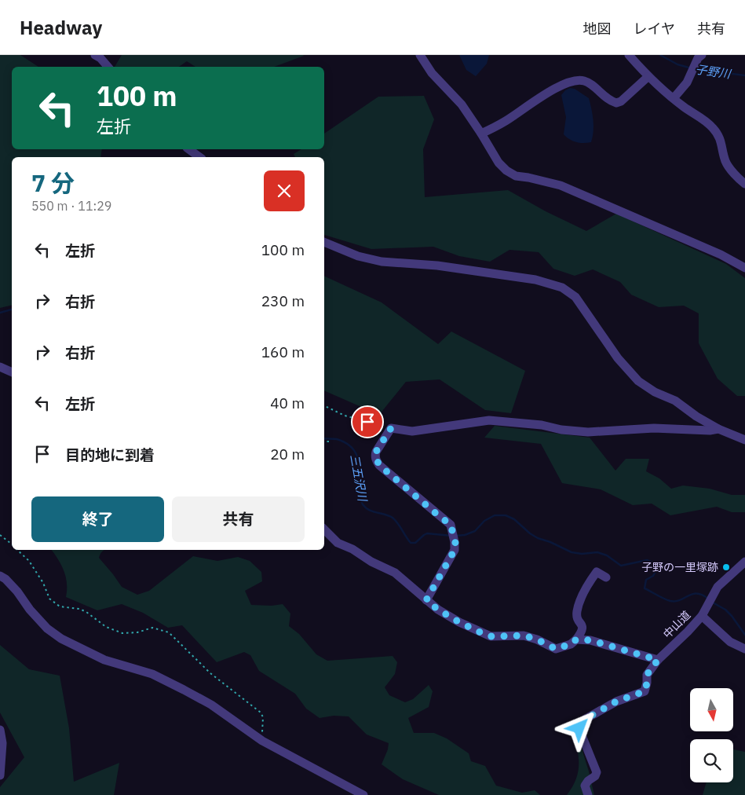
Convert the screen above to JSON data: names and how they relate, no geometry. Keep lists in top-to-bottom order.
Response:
{
  "streets": {
    "street": ["中山道"]
  },
  "water": ["子野川", "三五沢川"],
  "places": ["子野の一里塚跡"],
  "north": "bottom",
  "page": {
    "header": "Headway",
    "nav": ["地図", "レイヤ", "共有"],
    "turn": ["100 m", "左折"],
    "heading": ["7 分", "550 m · 11:29"],
    "list": [
      {
        "name": "左折",
        "value": "100 m"
      },
      {
        "name": "右折",
        "value": "230 m"
      },
      {
        "name": "右折",
        "value": "160 m"
      },
      {
        "name": "左折",
        "value": "40 m"
      },
      {
        "name": "目的地に到着",
        "value": "20 m"
      }
    ],
    "buttons": ["終了", "共有"]
  }
}
